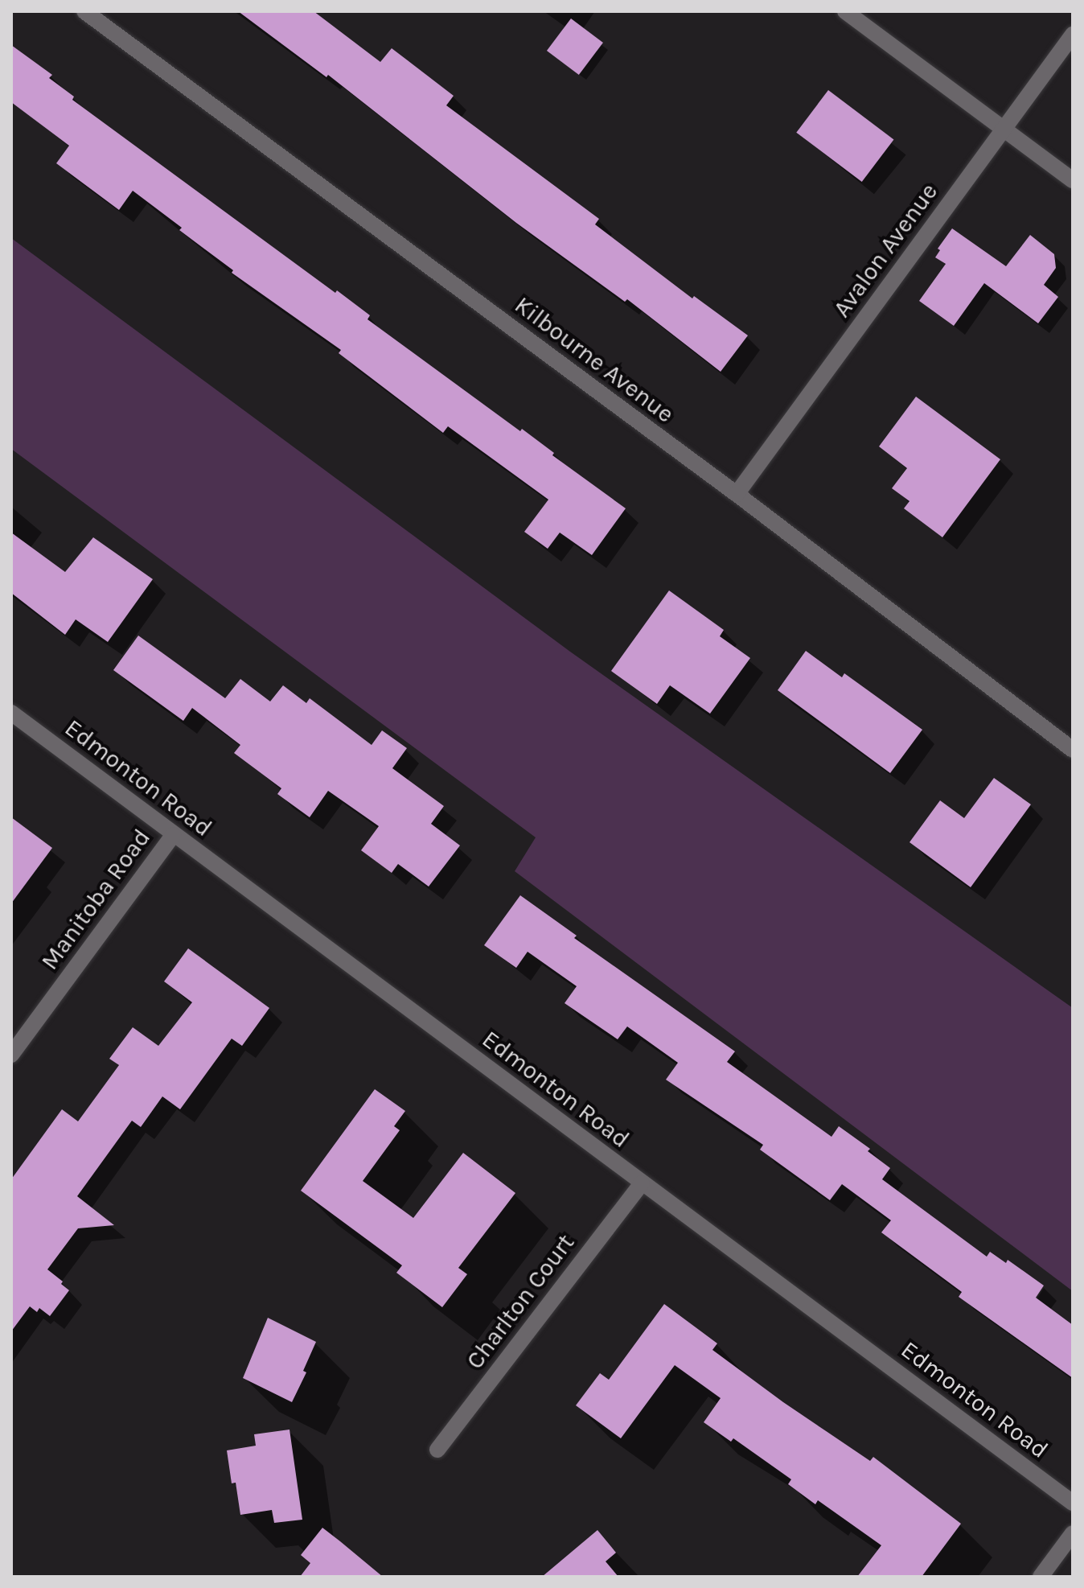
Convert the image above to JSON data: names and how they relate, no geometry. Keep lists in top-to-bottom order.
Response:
{
  "streets": {
    "street": [
      "Avalon Avenue",
      "Kilbourne Avenue",
      "Edmonton Road",
      "Manitoba Road",
      "Charlton Court"
    ]
  },
  "crossings": [
    ["Avalon Avenue", "Kilbourne Avenue"],
    ["Edmonton Road", "Manitoba Road"],
    ["Edmonton Road", "Charlton Court"]
  ]
}
